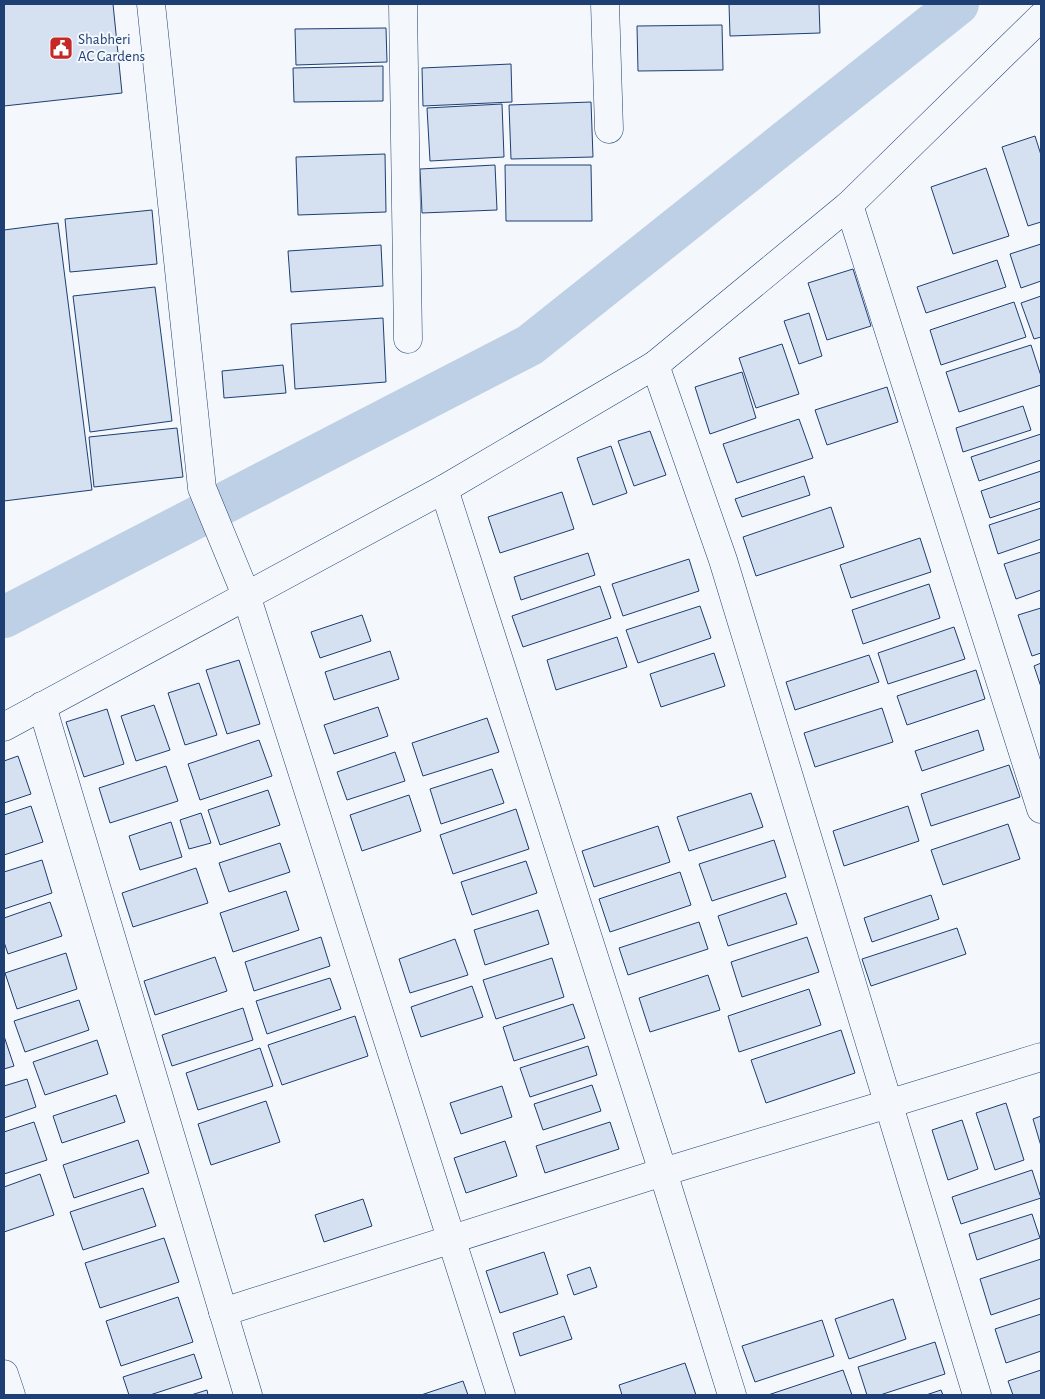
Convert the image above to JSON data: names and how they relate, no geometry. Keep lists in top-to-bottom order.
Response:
{
  "places": {
    "public building": ["Shabheri AC Gardens"]
  }
}
